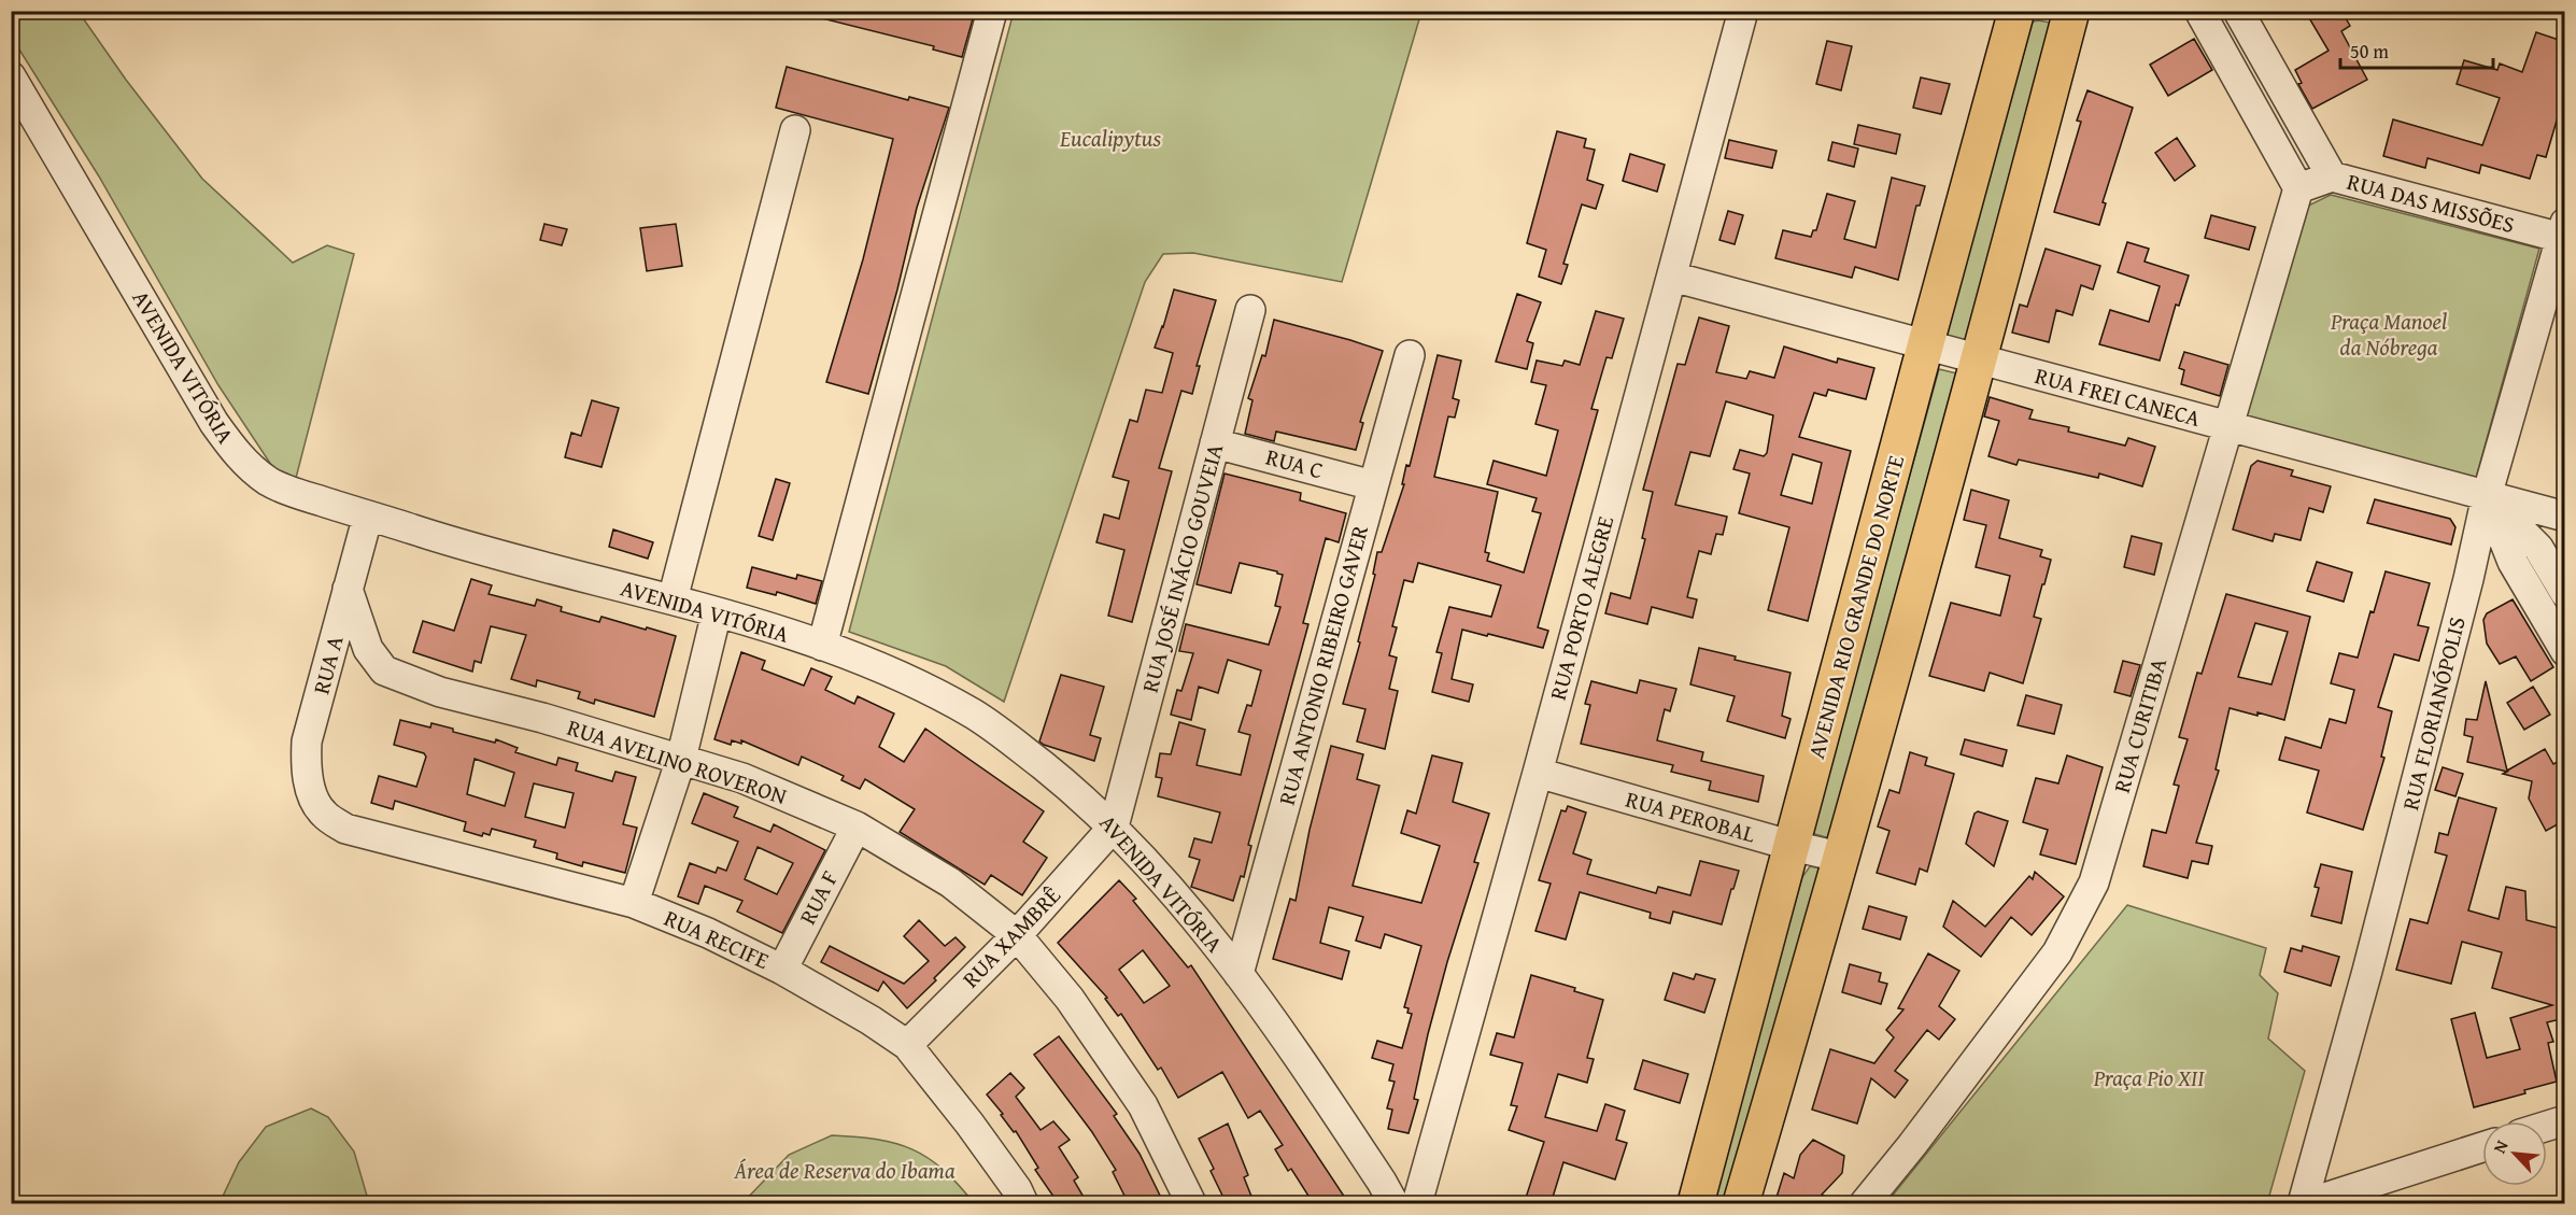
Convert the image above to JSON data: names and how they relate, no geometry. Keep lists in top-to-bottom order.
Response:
{
  "streets": {
    "main road": ["AVENIDA RIO GRANDE DO NORTE"],
    "street": [
      "RUA DAS MISSÕES",
      "AVENIDA VITÓRIA",
      "RUA FREI CANECA",
      "RUA C",
      "RUA JOSÉ INÁCIO GOUVEIA",
      "RUA PORTO ALEGRE",
      "RUA A",
      "RUA ANTONIO RIBEIRO GAVER",
      "RUA FLORIANÓPOLIS",
      "RUA CURITIBA",
      "RUA AVELINO ROVERON",
      "RUA PEROBAL",
      "RUA F",
      "RUA XAMBRÊ",
      "RUA RECIFE"
    ]
  },
  "crossings": [
    ["RUA DAS MISSÕES", "RUA FLORIANÓPOLIS"],
    ["RUA DAS MISSÕES", "RUA CURITIBA"],
    ["AVENIDA VITÓRIA", "RUA JOSÉ INÁCIO GOUVEIA"],
    ["AVENIDA VITÓRIA", "RUA A"],
    ["AVENIDA VITÓRIA", "RUA ANTONIO RIBEIRO GAVER"],
    ["AVENIDA VITÓRIA", "RUA XAMBRÊ"],
    ["RUA FREI CANECA", "AVENIDA RIO GRANDE DO NORTE"],
    ["RUA FREI CANECA", "RUA PORTO ALEGRE"],
    ["RUA FREI CANECA", "RUA FLORIANÓPOLIS"],
    ["RUA FREI CANECA", "RUA CURITIBA"],
    ["RUA C", "RUA JOSÉ INÁCIO GOUVEIA"],
    ["RUA C", "RUA ANTONIO RIBEIRO GAVER"],
    ["RUA JOSÉ INÁCIO GOUVEIA", "RUA XAMBRÊ"],
    ["AVENIDA RIO GRANDE DO NORTE", "RUA PEROBAL"],
    ["RUA PORTO ALEGRE", "RUA PEROBAL"],
    ["RUA A", "RUA AVELINO ROVERON"],
    ["RUA A", "RUA RECIFE"],
    ["RUA AVELINO ROVERON", "RUA F"],
    ["RUA AVELINO ROVERON", "RUA XAMBRÊ"],
    ["RUA F", "RUA RECIFE"],
    ["RUA XAMBRÊ", "RUA RECIFE"]
  ],
  "parks": [
    "Eucalipytus",
    "Praça Manoel da Nóbrega",
    "Praça Pio XII",
    "Área de Reserva do Ibama"
  ],
  "scale_bar": "50 m",
  "north": "top left"
}
